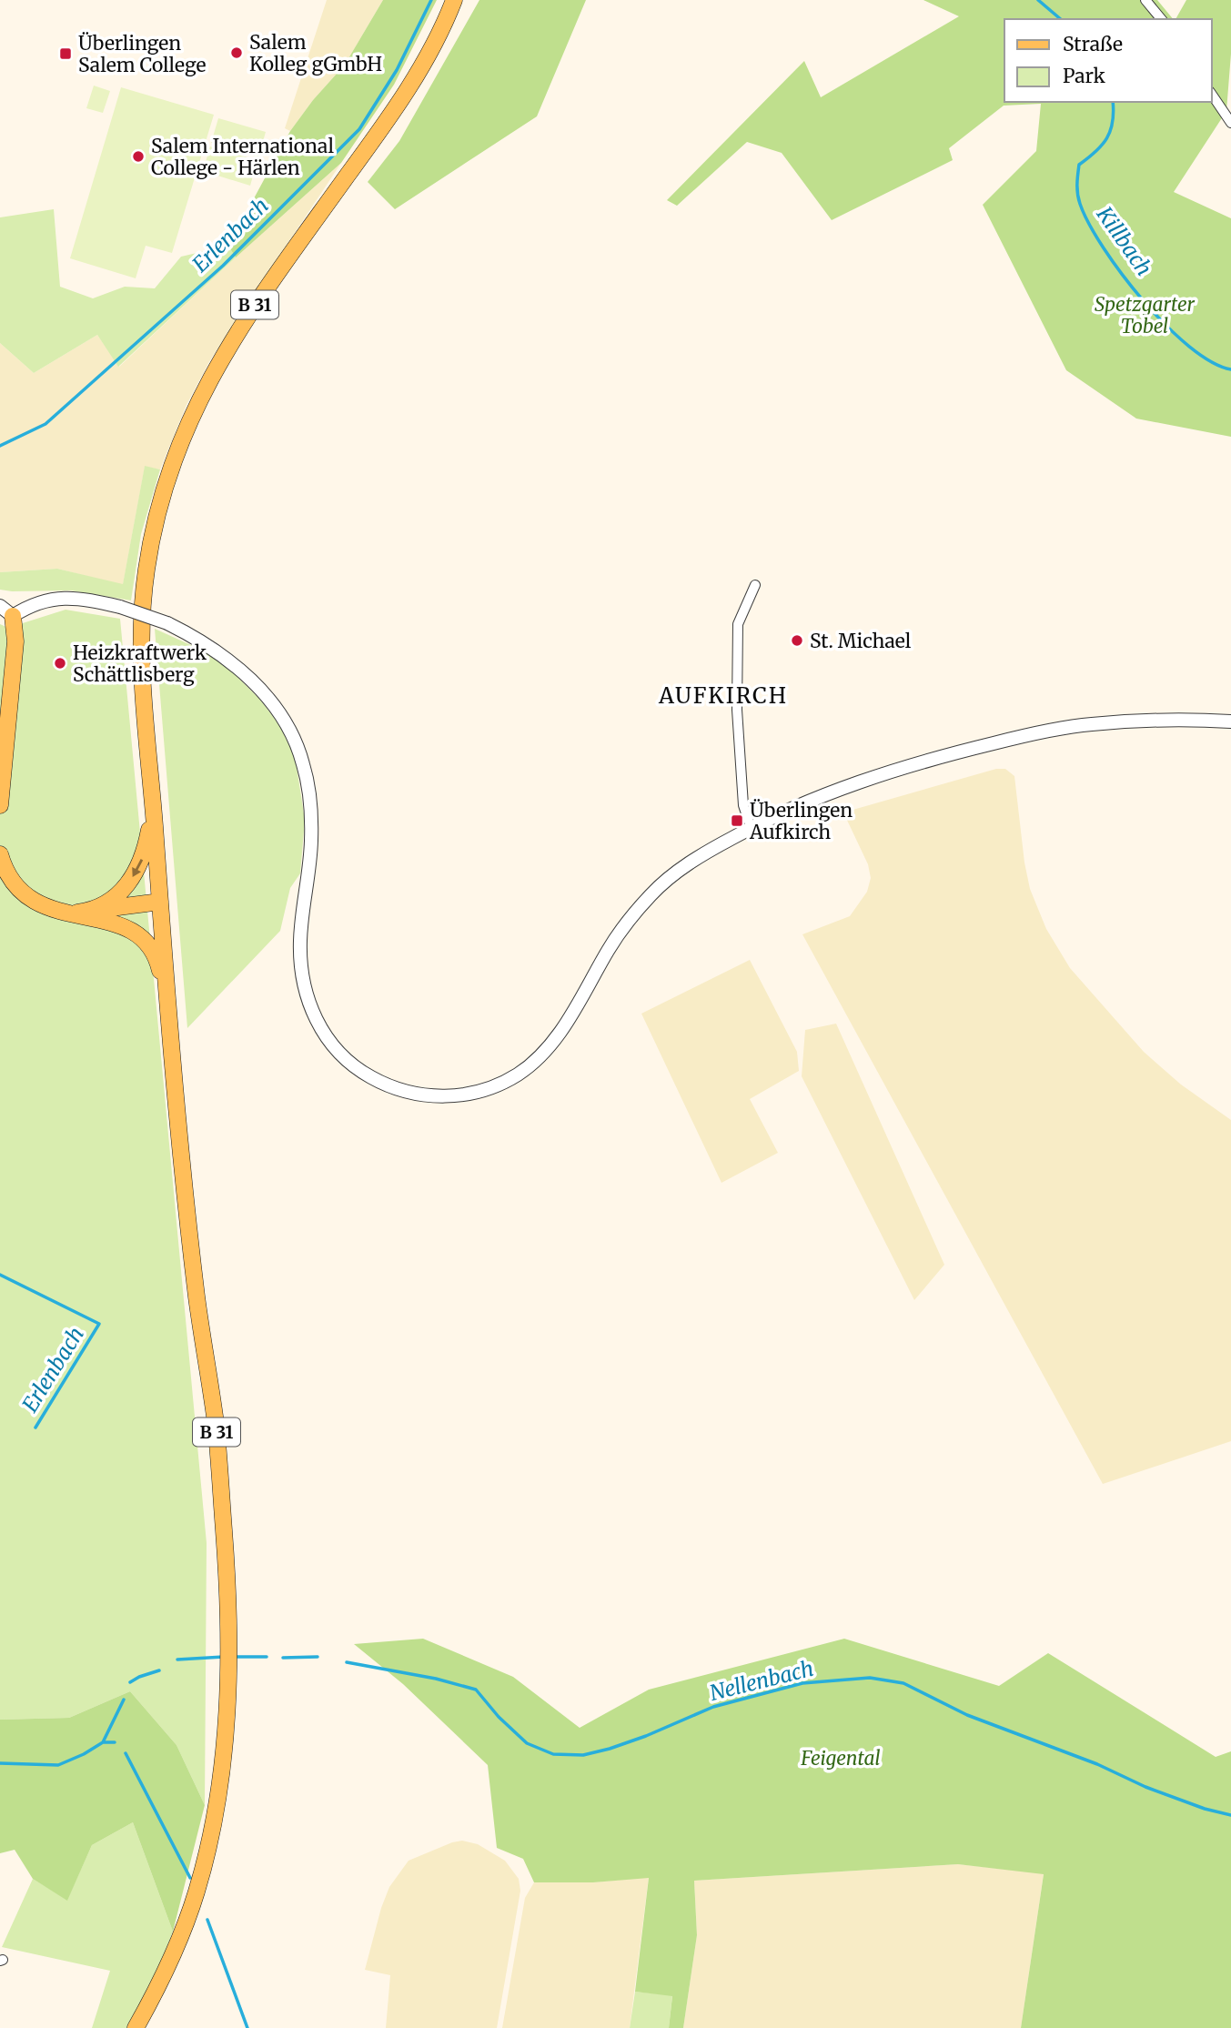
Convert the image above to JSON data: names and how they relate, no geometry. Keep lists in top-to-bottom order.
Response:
{
  "streets": {
    "main road": ["B 31"]
  },
  "districts": ["AUFKIRCH"],
  "water": ["Erlenbach", "Killbach", "Nellenbach"],
  "parks": ["Spetzgarter Tobel", "Feigental"],
  "places": {
    "other": [
      "Salem Kolleg gGmbH",
      "Salem International College - Härlen",
      "St. Michael",
      "Heizkraftwerk Schättlisberg"
    ],
    "transit": ["Überlingen Salem College", "Überlingen Aufkirch"]
  },
  "legend": ["Straße", "Park"]
}
